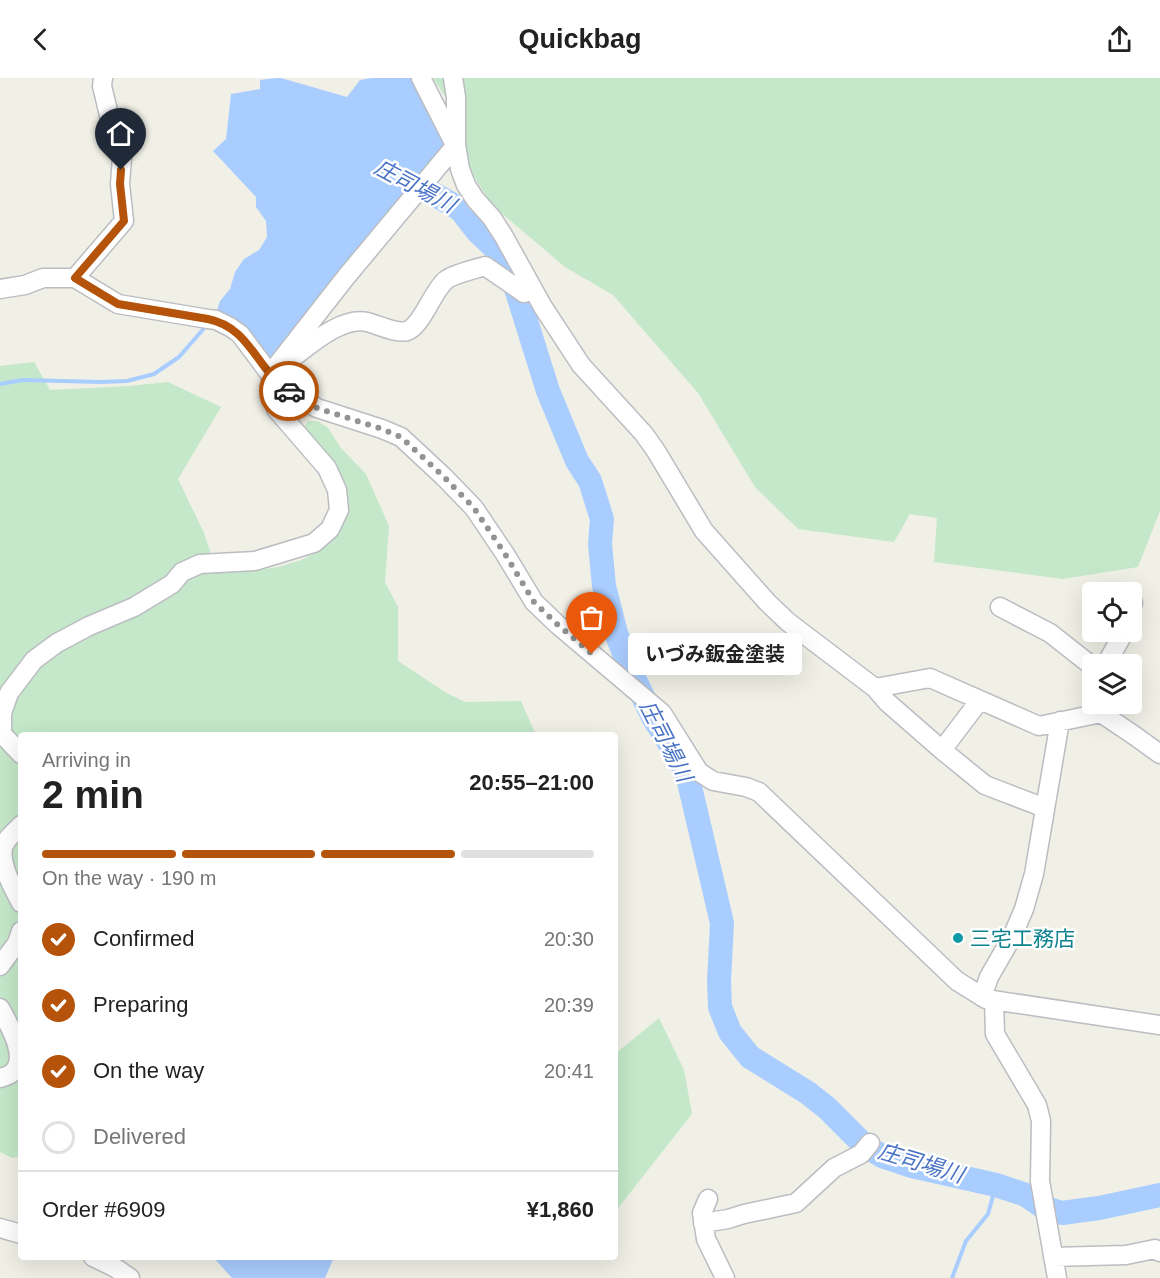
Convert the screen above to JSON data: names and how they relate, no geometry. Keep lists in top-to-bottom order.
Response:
{
  "water": ["庄司場川"],
  "places": ["いづみ鈑金塗装", "三宅工務店"],
  "page": {
    "header": "Quickbag",
    "bubble": "いづみ鈑金塗装",
    "heading": ["2 min", "Arriving in", "20:55–21:00"],
    "panel": ["Order #6909", "¥1,860"],
    "bar": "On the way · 190 m",
    "list": [
      ["Confirmed", "20:30"],
      ["Preparing", "20:39"],
      ["On the way", "20:41"],
      "Delivered"
    ]
  }
}
